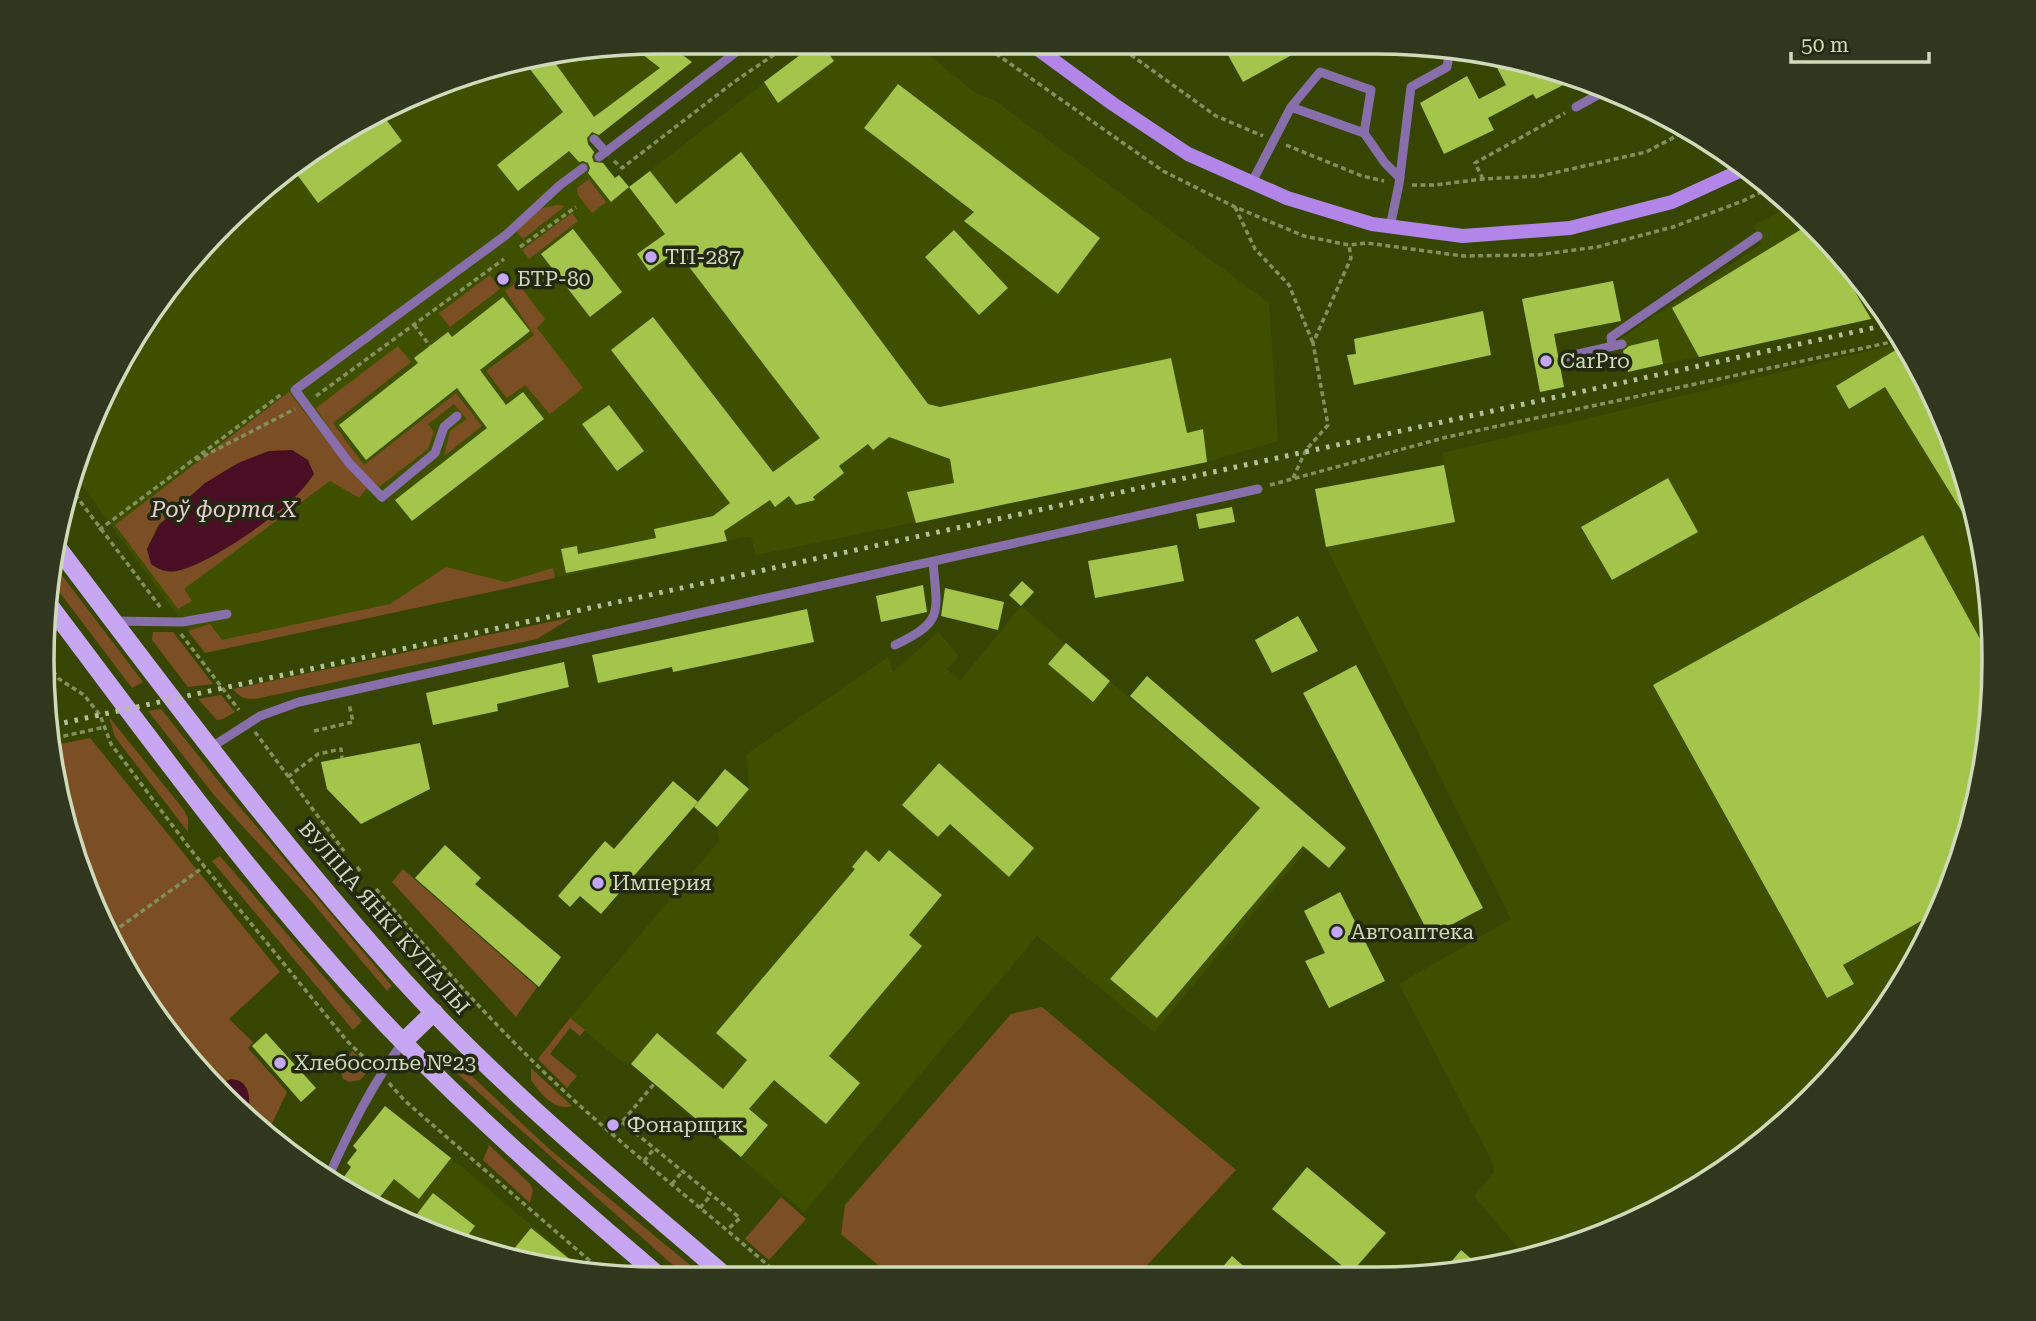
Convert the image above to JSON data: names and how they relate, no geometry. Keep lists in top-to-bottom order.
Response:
{
  "streets": {
    "main road": ["ВУЛІЦА ЯНКІ КУПАЛЫ"]
  },
  "water": ["Роў форта X"],
  "places": [
    "ТП-287",
    "БТР-80",
    "CarPro",
    "Империя",
    "Автоаптека",
    "Хлебосолье №23",
    "Фонарщик"
  ],
  "scale_bar": "50 m"
}
